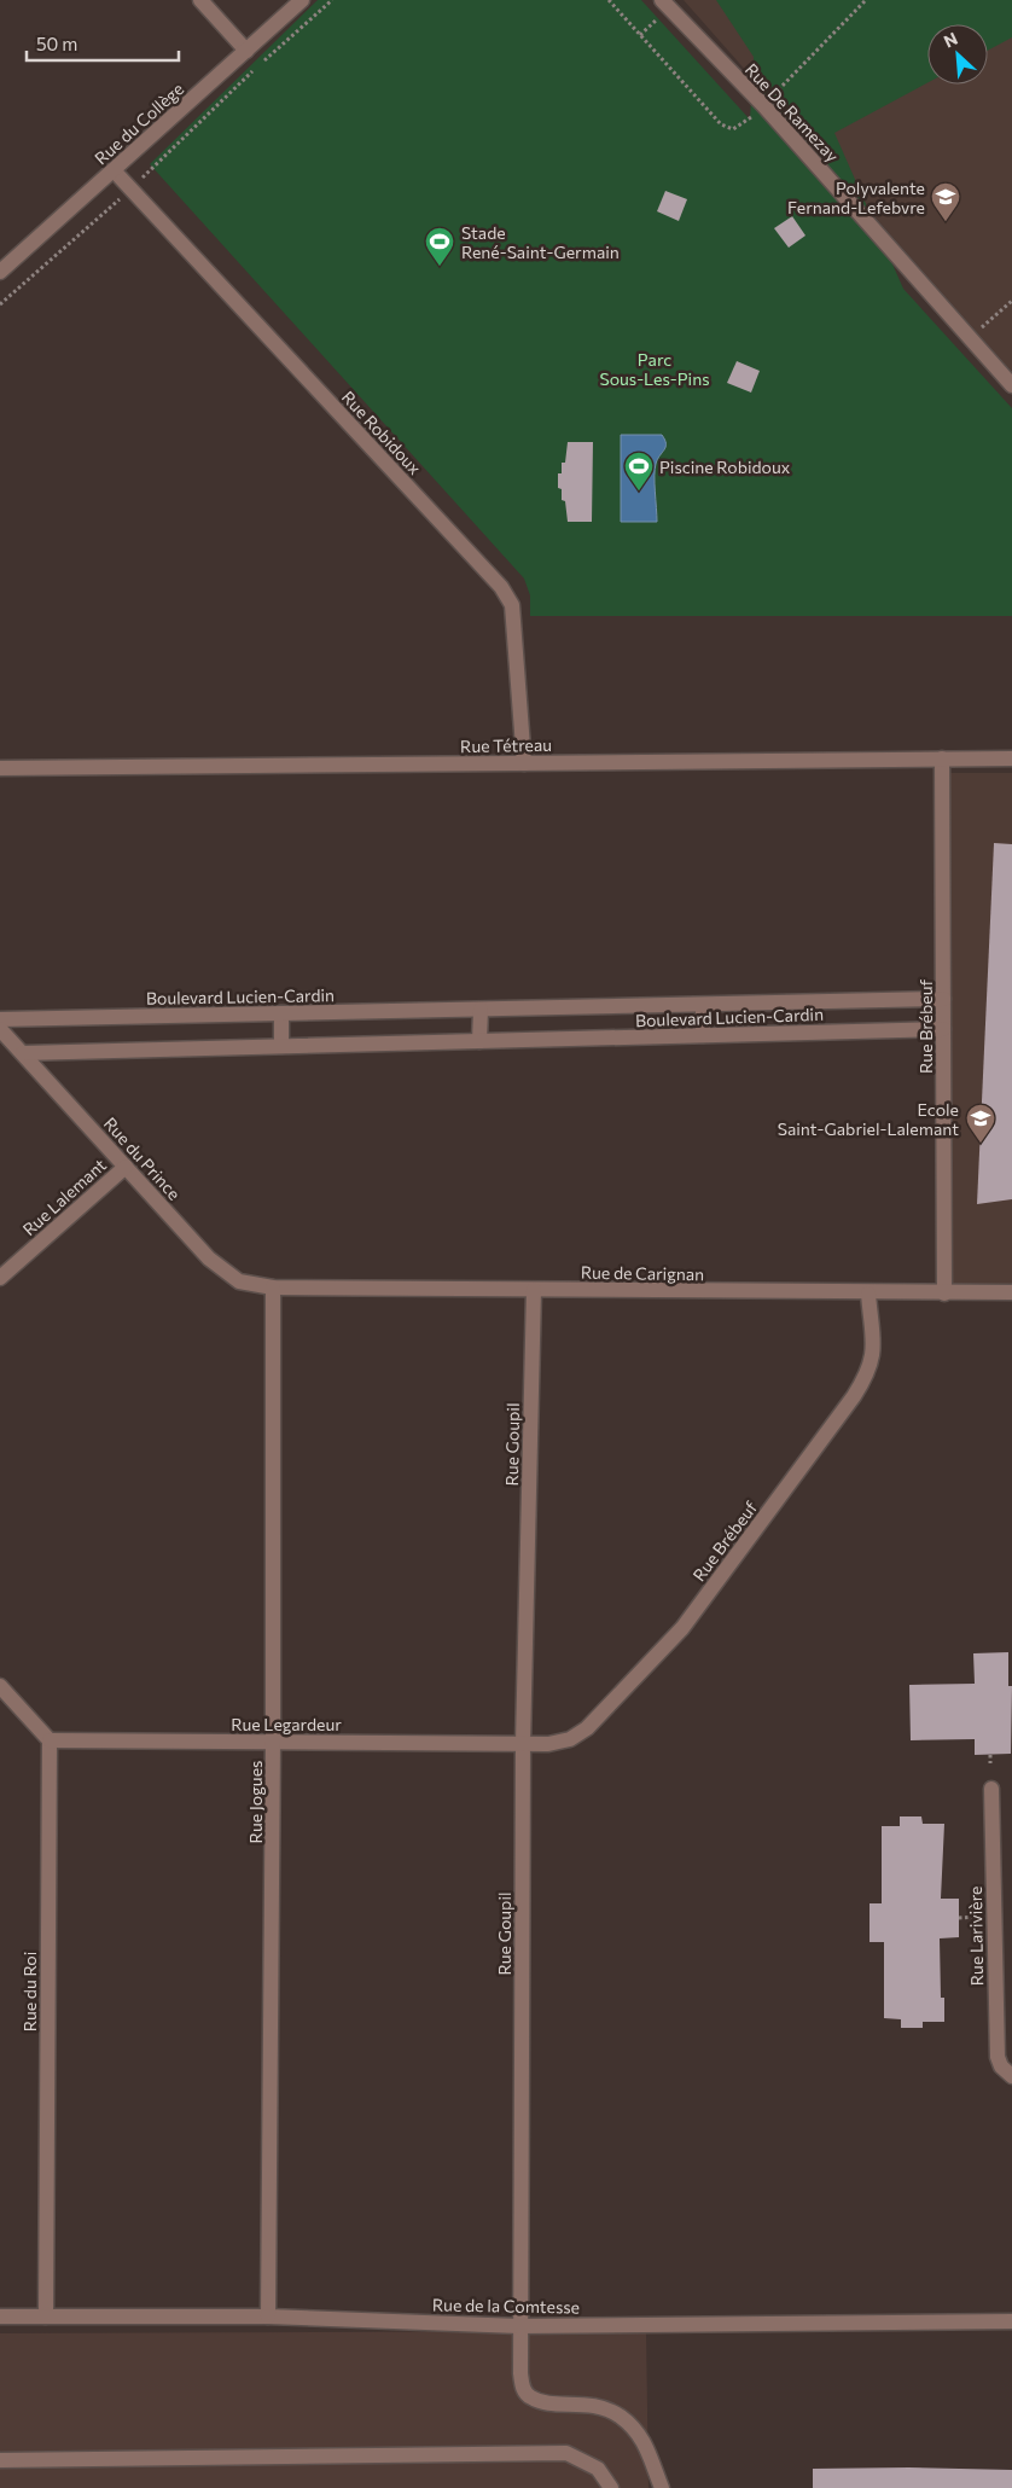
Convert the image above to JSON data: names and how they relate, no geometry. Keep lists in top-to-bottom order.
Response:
{
  "streets": {
    "street": [
      "Rue De Ramezay",
      "Rue du Collège",
      "Rue Robidoux",
      "Rue Tétreau",
      "Boulevard Lucien-Cardin",
      "Rue Brébeuf",
      "Rue du Prince",
      "Rue Lalemant",
      "Rue de Carignan",
      "Rue Goupil",
      "Rue Legardeur",
      "Rue Jogues",
      "Rue Larivière",
      "Rue du Roi",
      "Rue de la Comtesse"
    ]
  },
  "crossings": [
    ["Rue du Collège", "Rue Robidoux"],
    ["Rue Robidoux", "Rue Tétreau"],
    ["Rue Tétreau", "Rue Brébeuf"],
    ["Boulevard Lucien-Cardin", "Rue Brébeuf"],
    ["Boulevard Lucien-Cardin", "Rue du Prince"],
    ["Rue Brébeuf", "Rue de Carignan"],
    ["Rue Brébeuf", "Rue Goupil"],
    ["Rue Brébeuf", "Rue Legardeur"],
    ["Rue du Prince", "Rue Lalemant"],
    ["Rue du Prince", "Rue de Carignan"],
    ["Rue du Prince", "Rue Jogues"],
    ["Rue de Carignan", "Rue Goupil"],
    ["Rue de Carignan", "Rue Jogues"],
    ["Rue Goupil", "Rue Legardeur"],
    ["Rue Goupil", "Rue de la Comtesse"],
    ["Rue Legardeur", "Rue Jogues"],
    ["Rue Legardeur", "Rue du Roi"],
    ["Rue Jogues", "Rue de la Comtesse"],
    ["Rue du Roi", "Rue de la Comtesse"]
  ],
  "parks": ["Parc Sous-Les-Pins"],
  "places": {
    "school or university": ["Polyvalente Fernand-Lefebvre", "Ecole Saint-Gabriel-Lalemant"],
    "sports": ["Stade René-Saint-Germain", "Piscine Robidoux"]
  },
  "scale_bar": "50 m",
  "north": "top left"
}
